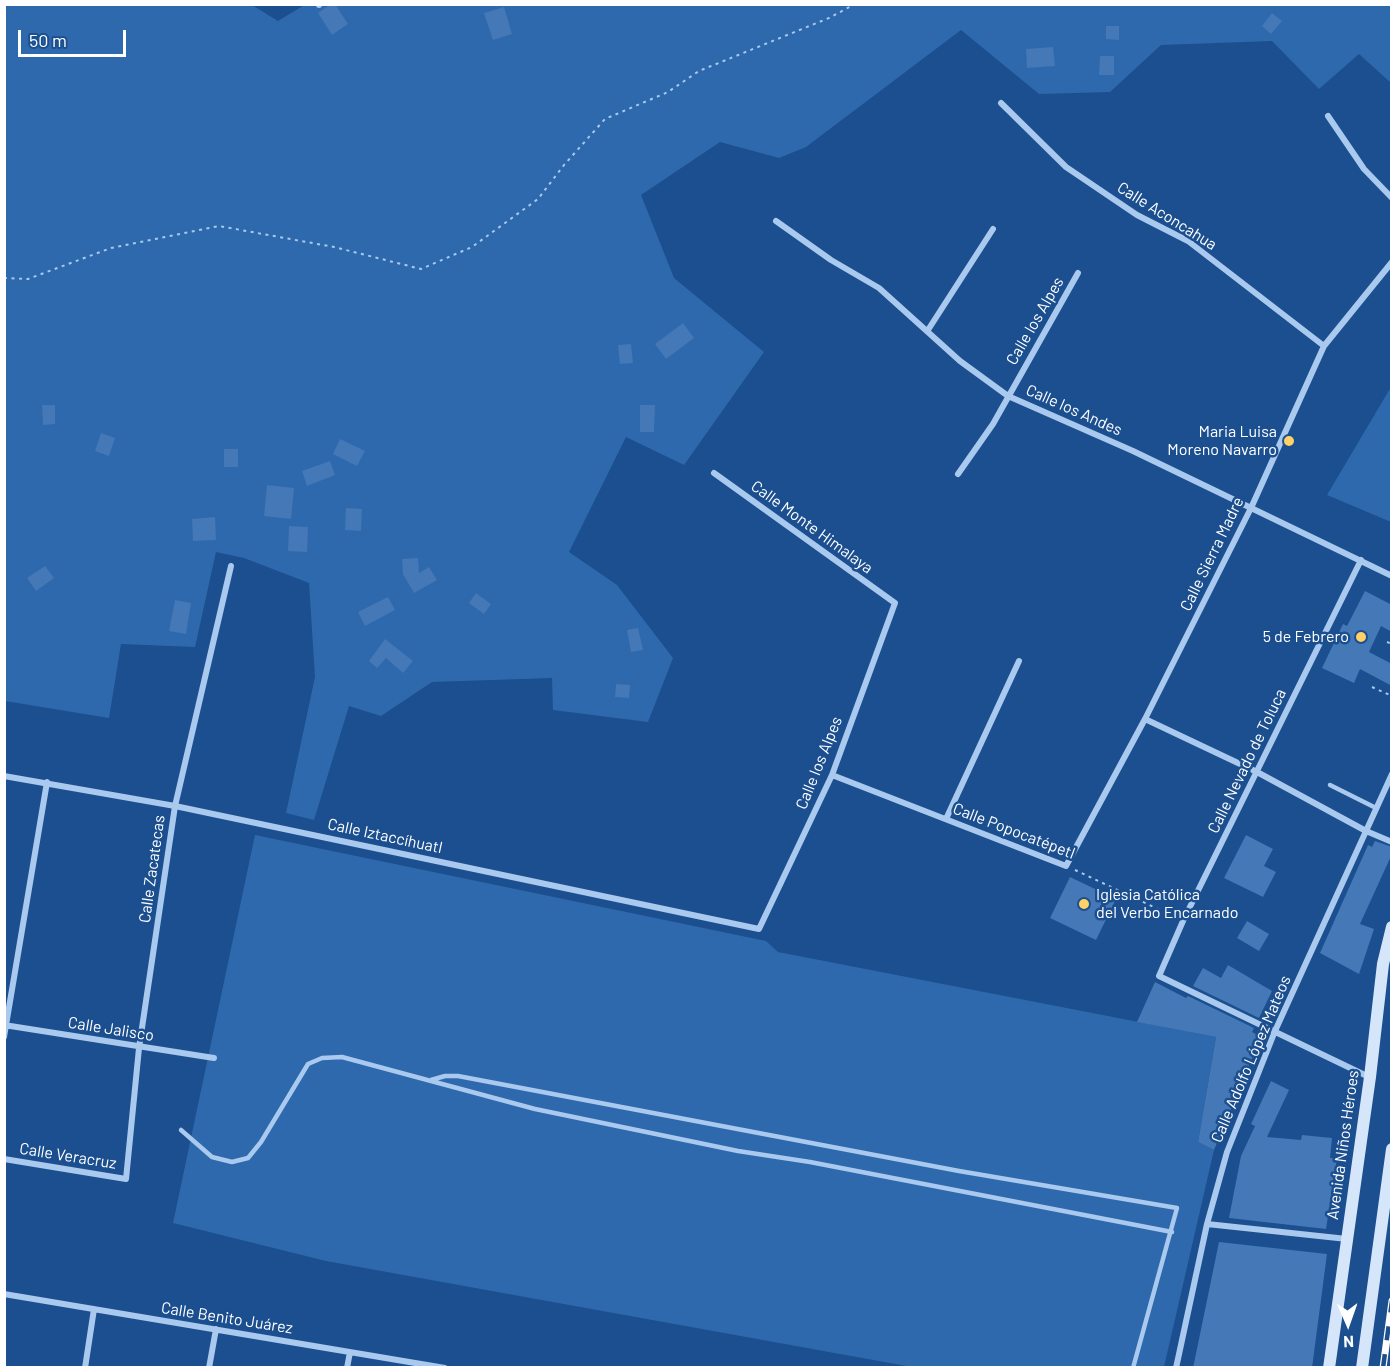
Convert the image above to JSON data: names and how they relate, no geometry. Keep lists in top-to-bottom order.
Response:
{
  "streets": {
    "main road": ["Avenida Niños Héroes"],
    "street": [
      "Calle Aconcahua",
      "Calle los Alpes",
      "Calle los Andes",
      "Calle Monte Himalaya",
      "Calle Sierra Madre",
      "Calle Nevado de Toluca",
      "Calle Popocatépetl",
      "Calle Iztaccíhuatl",
      "Calle Zacatecas",
      "Calle Jalisco",
      "Calle Adolfo López Mateos",
      "Calle Veracruz",
      "Calle Benito Juárez"
    ]
  },
  "crossings": [
    ["Calle Aconcahua", "Calle Sierra Madre"],
    ["Calle los Alpes", "Calle los Andes"],
    ["Calle los Alpes", "Calle Monte Himalaya"],
    ["Calle los Alpes", "Calle Popocatépetl"],
    ["Calle los Alpes", "Calle Iztaccíhuatl"],
    ["Calle los Andes", "Calle Sierra Madre"],
    ["Calle los Andes", "Calle Nevado de Toluca"],
    ["Calle Sierra Madre", "Calle Popocatépetl"],
    ["Calle Nevado de Toluca", "Calle Popocatépetl"],
    ["Calle Nevado de Toluca", "Calle Adolfo López Mateos"],
    ["Calle Iztaccíhuatl", "Calle Zacatecas"],
    ["Calle Zacatecas", "Calle Jalisco"],
    ["Calle Zacatecas", "Calle Veracruz"]
  ],
  "places": ["Maria Luisa Moreno Navarro", "5 de Febrero", "Iglesia Católica del Verbo Encarnado"],
  "scale_bar": "50 m",
  "north": "bottom"
}
